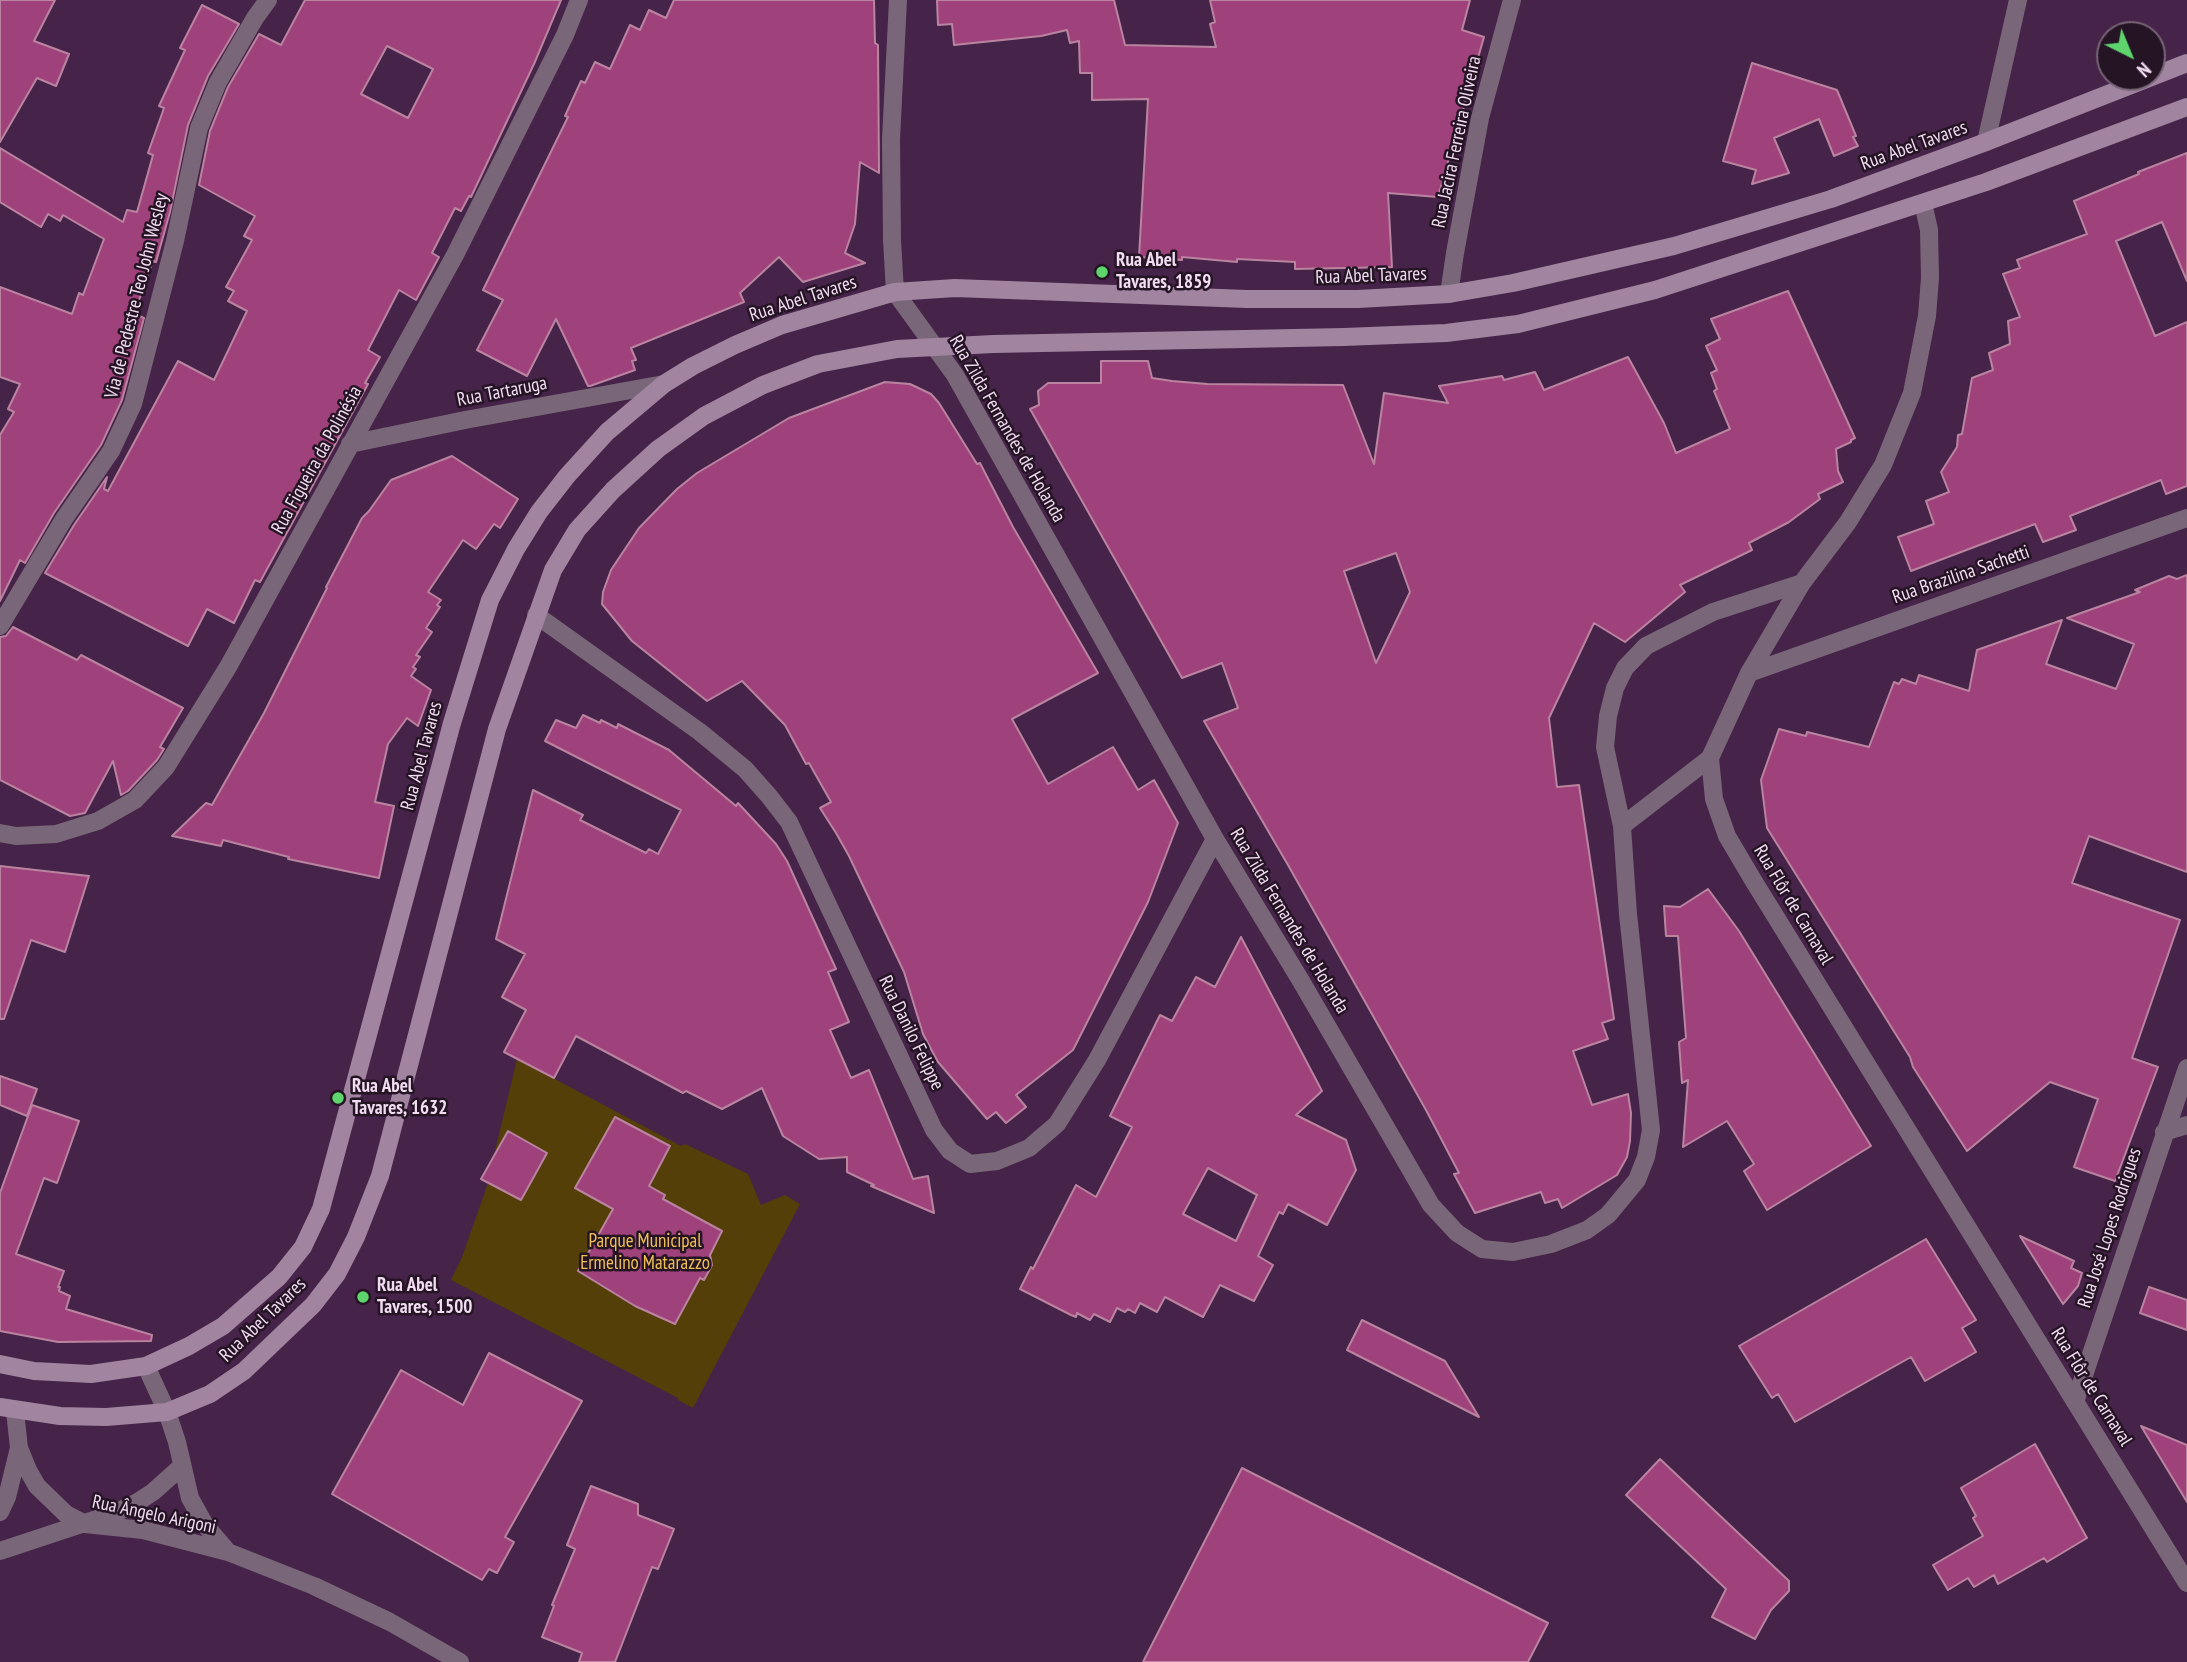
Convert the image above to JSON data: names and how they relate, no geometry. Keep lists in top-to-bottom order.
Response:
{
  "streets": {
    "street": [
      "Rua Jacira Ferreira Oliveira",
      "Rua Abel Tavares",
      "Via de Pedestre Teo John Wesley",
      "Rua Tartaruga",
      "Rua Zilda Fernandes de Holanda",
      "Rua Figueira da Polinésia",
      "Rua Brazilina Sachetti",
      "Rua Flôr de Carnaval",
      "Rua Danilo Felippe",
      "Rua José Lopes Rodrigues",
      "Rua Ângelo Arigoni"
    ]
  },
  "crossings": [
    ["Rua Jacira Ferreira Oliveira", "Rua Abel Tavares"],
    ["Rua Abel Tavares", "Rua Tartaruga"],
    ["Rua Abel Tavares", "Rua Zilda Fernandes de Holanda"],
    ["Rua Abel Tavares", "Rua Danilo Felippe"],
    ["Rua Abel Tavares", "Rua Ângelo Arigoni"],
    ["Rua Tartaruga", "Rua Figueira da Polinésia"],
    ["Rua Zilda Fernandes de Holanda", "Rua Danilo Felippe"],
    ["Rua Flôr de Carnaval", "Rua José Lopes Rodrigues"]
  ],
  "parks": ["Parque Municipal Ermelino Matarazzo"],
  "places": ["Rua Abel Tavares, 1859", "Rua Abel Tavares, 1632", "Rua Abel Tavares, 1500"],
  "north": "bottom right"
}
